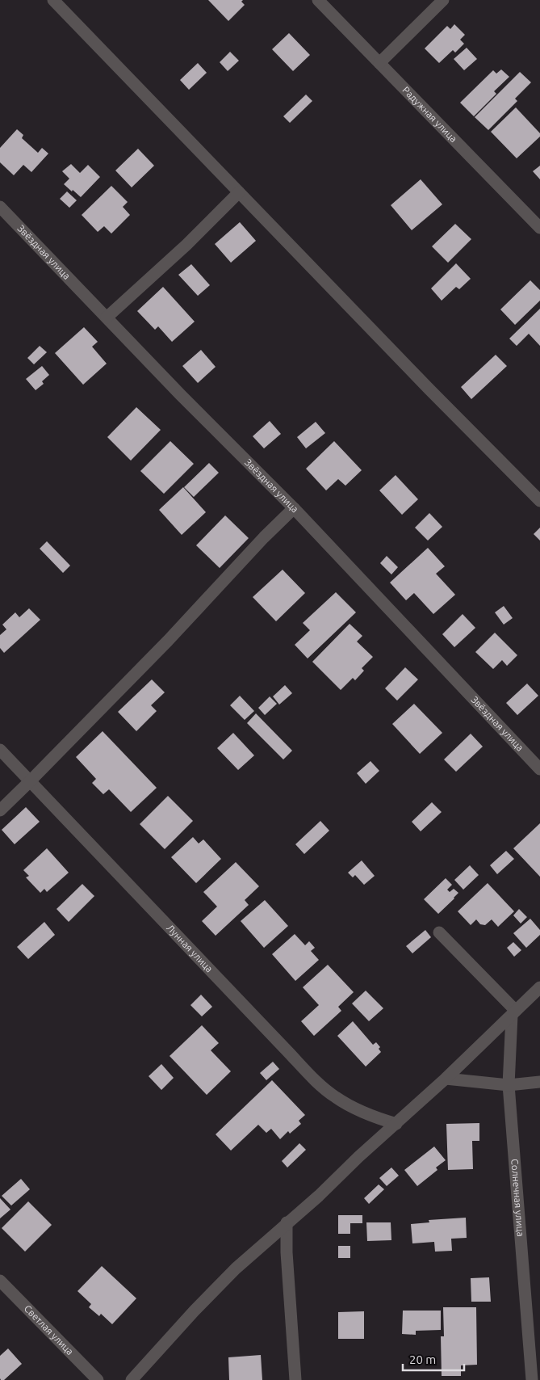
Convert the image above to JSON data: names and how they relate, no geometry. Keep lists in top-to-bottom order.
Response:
{
  "streets": {
    "street": [
      "Радужная улица",
      "Звёздная улица",
      "Лунная улица",
      "Солнечная улица",
      "Светлая улица"
    ]
  },
  "scale_bar": "20 m"
}
